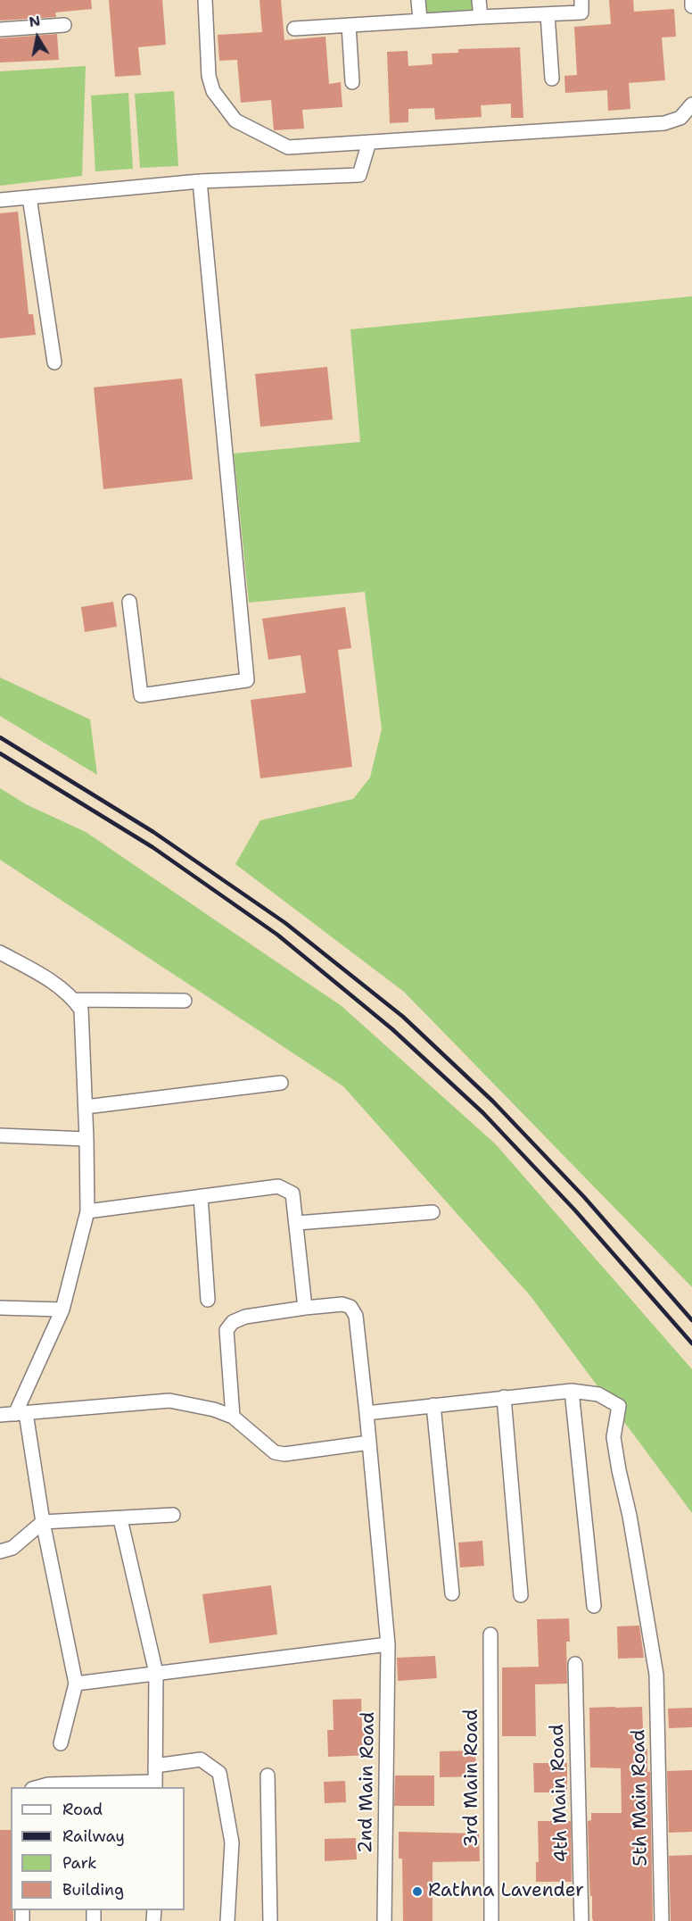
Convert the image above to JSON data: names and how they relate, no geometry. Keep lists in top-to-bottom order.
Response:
{
  "streets": {
    "street": [
      "3rd Main Road",
      "2nd Main Road",
      "4th Main Road",
      "5th Main Road"
    ]
  },
  "places": ["Rathna Lavender"],
  "legend": [
    "Road",
    "Railway",
    "Park",
    "Building"
  ],
  "north": "top"
}
